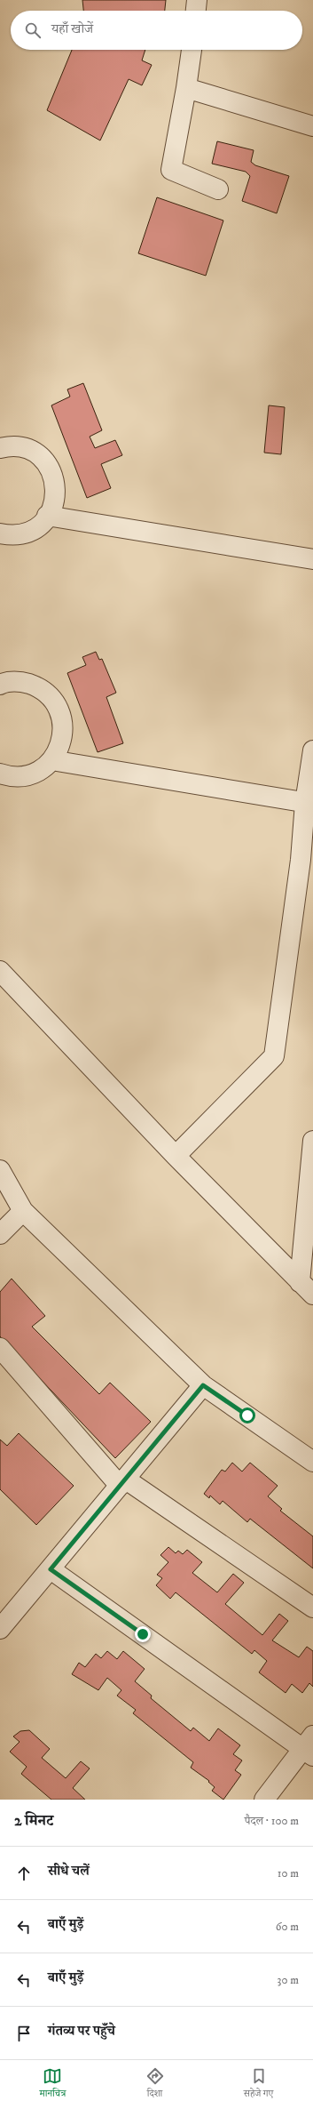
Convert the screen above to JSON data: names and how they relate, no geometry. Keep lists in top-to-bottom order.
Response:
{
  "page": {
    "search": "यहाँ खोजें",
    "heading": ["2 मिनट", "पैदल · 100 m"],
    "list": [
      ["सीधे चलें", "10 m"],
      ["बाएँ मुड़ें", "60 m"],
      ["बाएँ मुड़ें", "30 m"],
      "गंतव्य पर पहुँचे"
    ],
    "nav": ["मानचित्र", "दिशा", "सहेजे गए"]
  }
}
